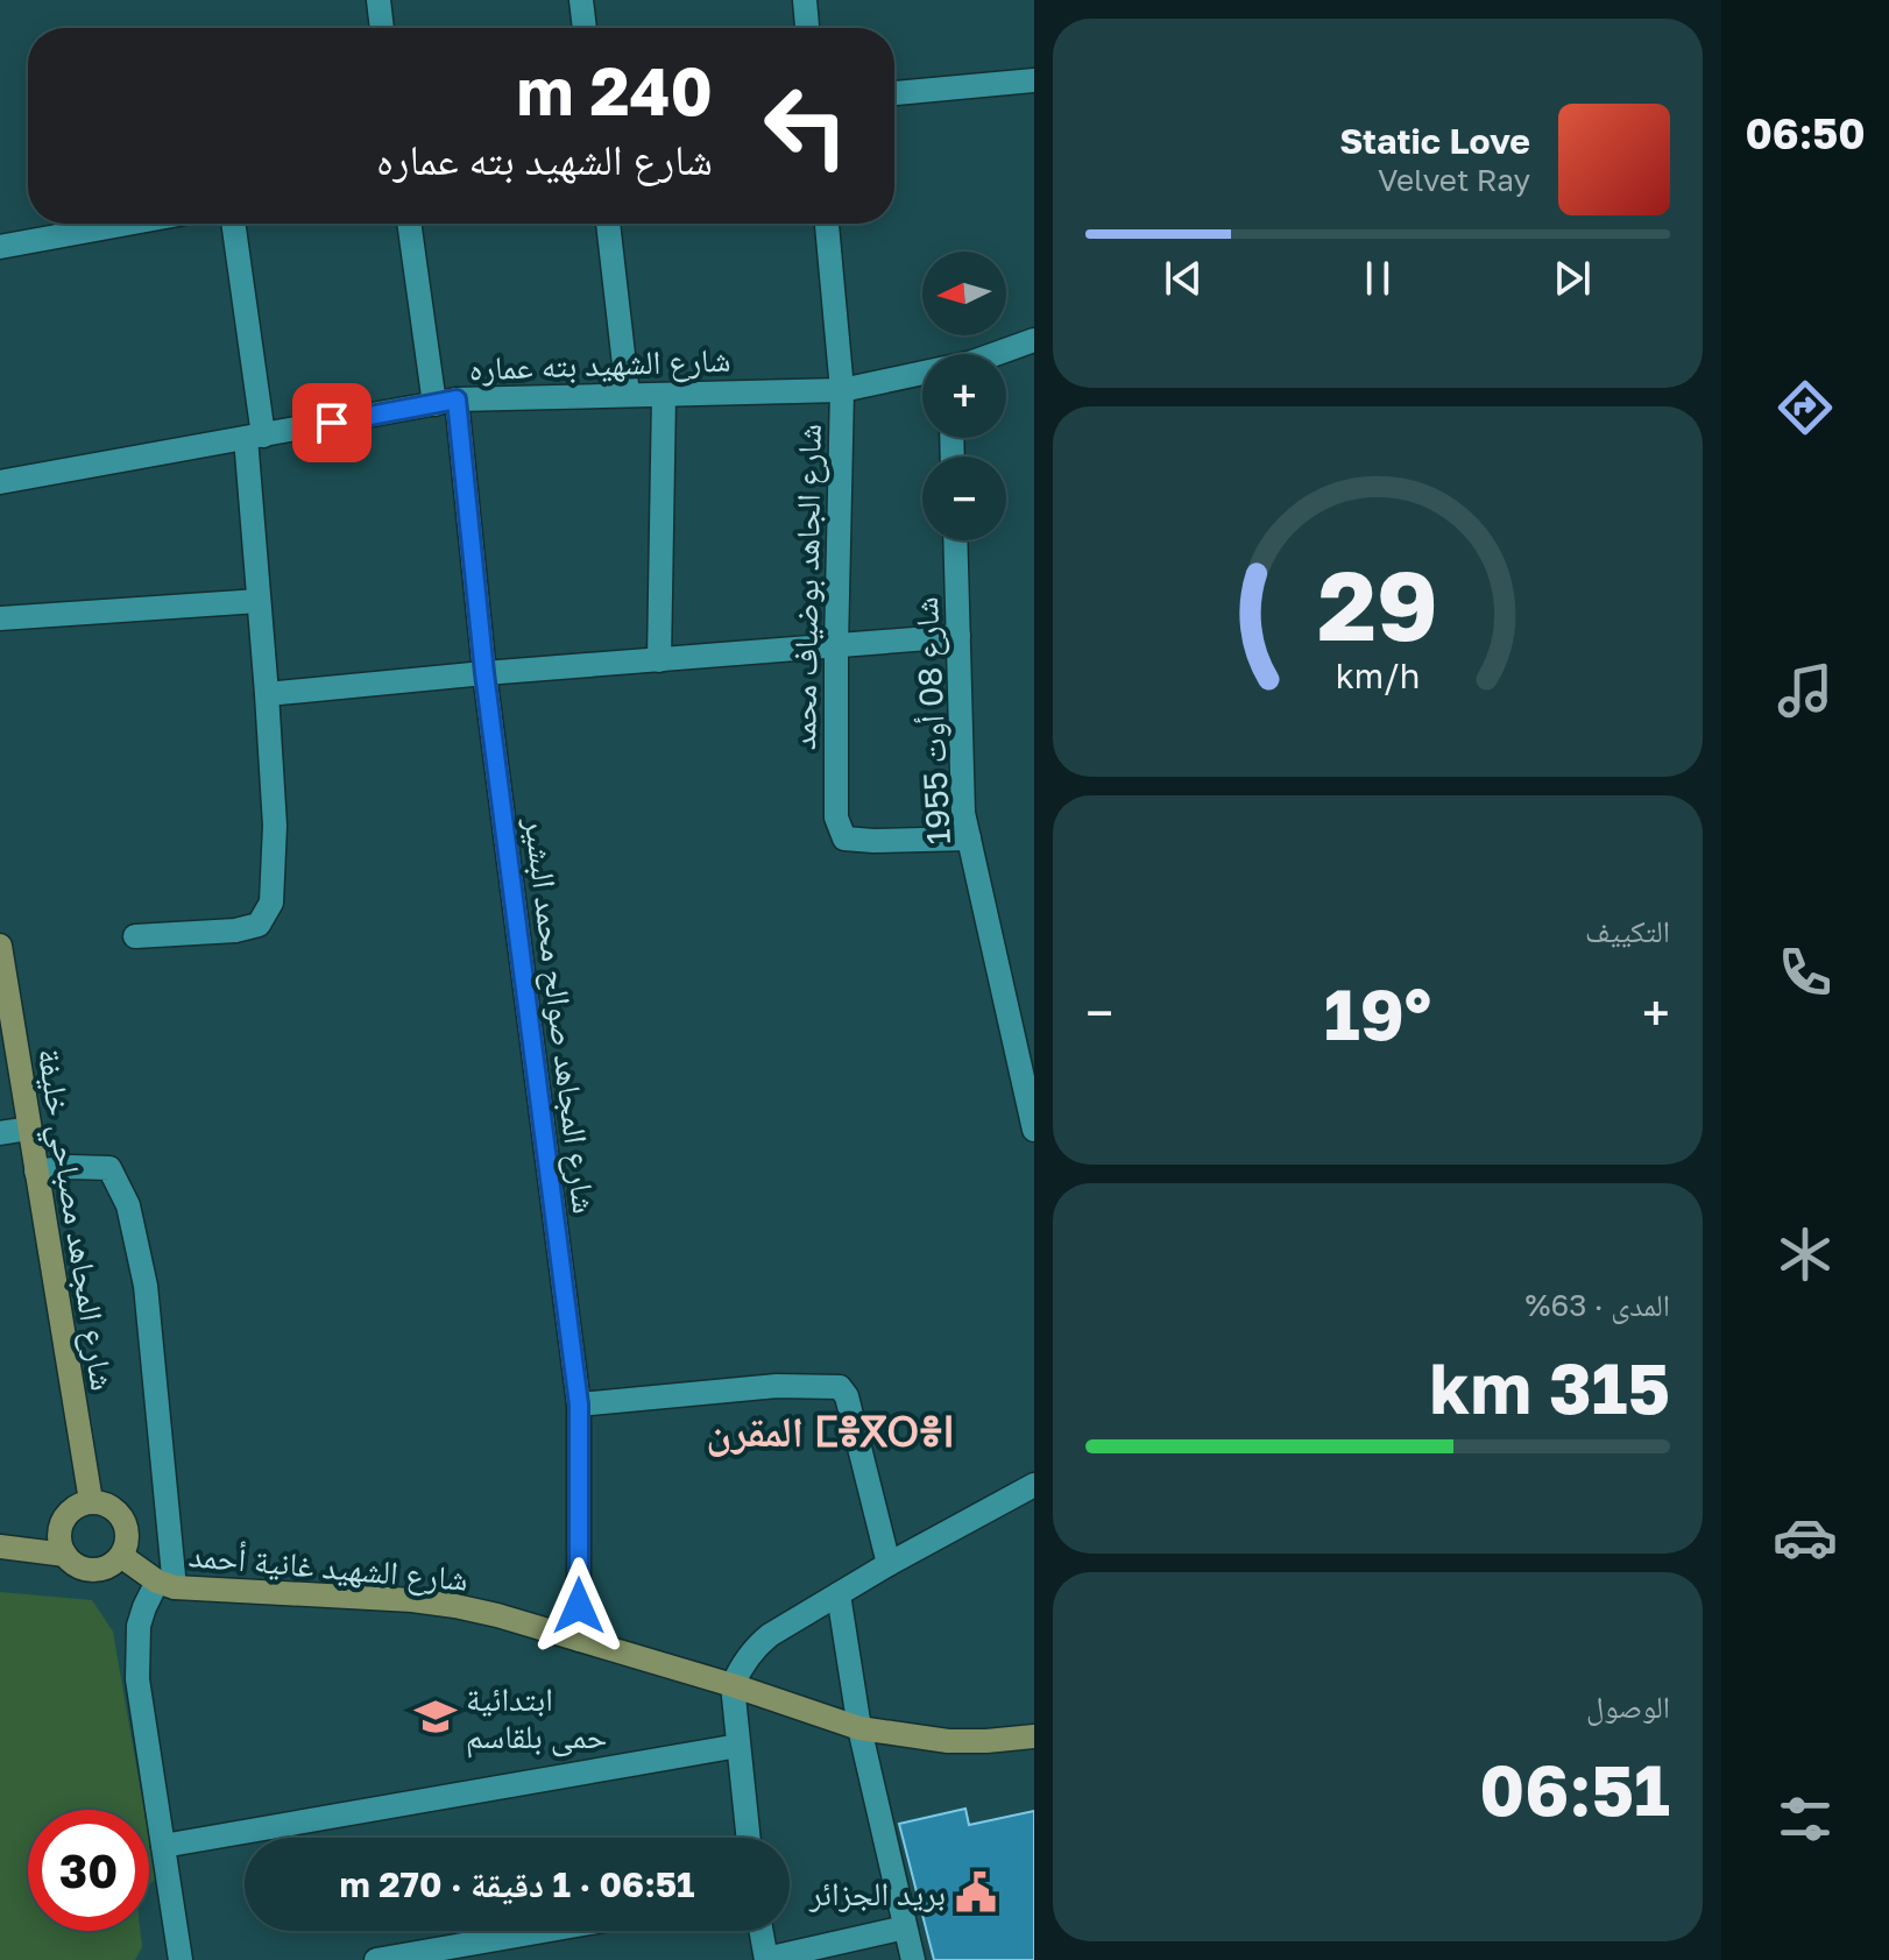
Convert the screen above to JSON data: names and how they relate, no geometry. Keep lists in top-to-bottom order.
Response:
{
  "streets": {
    "main road": ["شارع المجاهد مصباحي خليفة", "شارع الشهيد غانية أحمد"],
    "street": [
      "شارع الشهيد بته عماره",
      "شارع الجاهد بوضياف محمد",
      "شارع 08 أوت 1955",
      "شارع المجاهد صوالح محمد البشير"
    ]
  },
  "crossings": [
    ["شارع الشهيد بته عماره", "شارع الجاهد بوضياف محمد"],
    ["شارع الشهيد بته عماره", "شارع المجاهد صوالح محمد البشير"],
    ["شارع الجاهد بوضياف محمد", "شارع 08 أوت 1955"],
    ["شارع المجاهد صوالح محمد البشير", "شارع الشهيد غانية أحمد"],
    ["شارع المجاهد مصباحي خليفة", "شارع الشهيد غانية أحمد"]
  ],
  "districts": ["المقرن ⵎⴻⴳⵔⴻⵏ"],
  "places": {
    "school or university": ["ابتدائية حمى بلقاسم"],
    "public building": ["بريد الجزائر"]
  },
  "north": "left",
  "page": {
    "tabs": "06:50",
    "turn": ["240 m", "شارع الشهيد بته عماره"],
    "song": ["Static Love", "Velvet Ray"],
    "map_buttons": ["+", "−"],
    "tile": [
      "التكييف",
      ["المدى · 63%", "315 km"],
      ["الوصول", "06:51"]
    ],
    "heat": ["−", "19°", "+"],
    "limit": "30",
    "trip": "06:51 · 1 دقيقة · 270 m",
    "gauge": ["29", "km/h"]
  }
}
